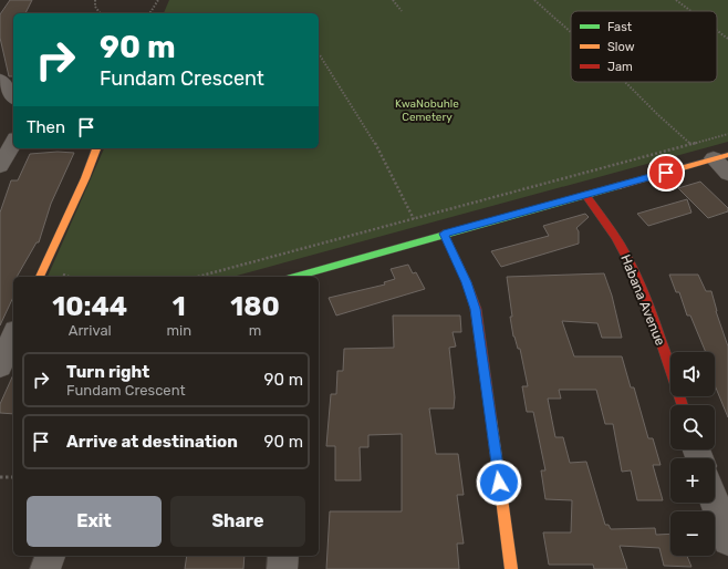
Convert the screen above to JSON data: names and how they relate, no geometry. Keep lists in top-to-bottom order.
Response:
{
  "streets": {
    "street": ["Habana Avenue"]
  },
  "parks": ["KwaNobuhle Cemetery"],
  "legend": ["Fast", "Slow", "Jam"],
  "page": {
    "turn": ["90 m", "Fundam Crescent"],
    "then": "Then",
    "eta": [
      "10:44",
      "Arrival",
      "1",
      "min",
      "180",
      "m"
    ],
    "map_buttons": ["+", "−"],
    "list": [
      {
        "name": "Turn right",
        "note": "Fundam Crescent",
        "value": "90 m"
      },
      {
        "name": "Arrive at destination",
        "value": "90 m"
      }
    ],
    "buttons": ["Exit", "Share"]
  }
}
